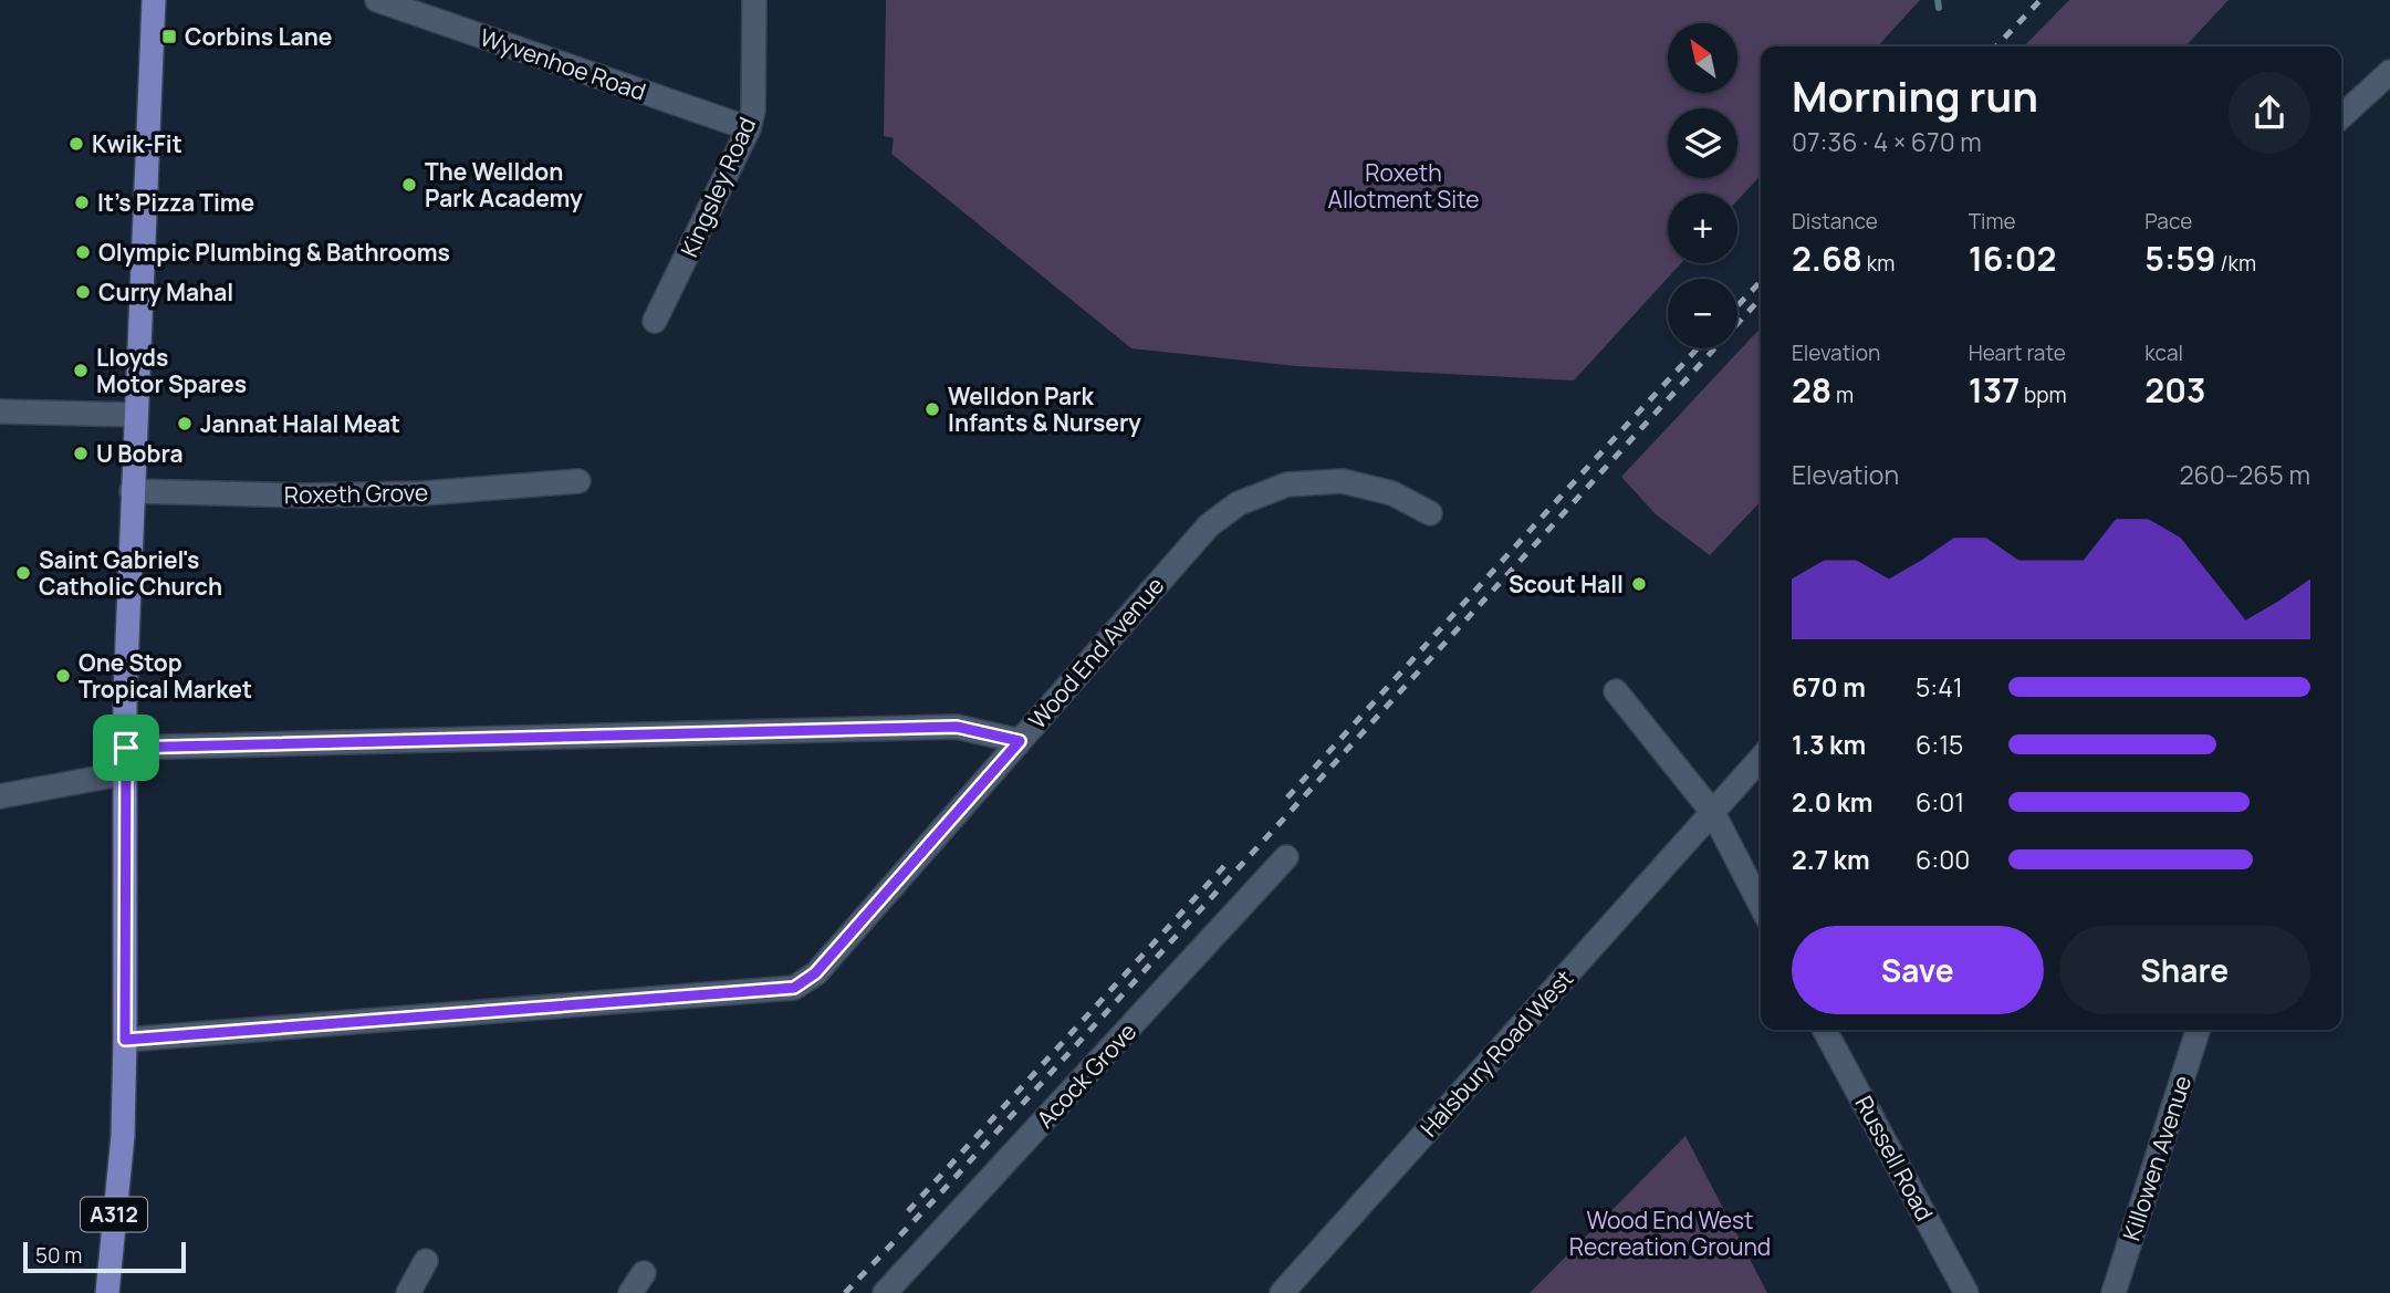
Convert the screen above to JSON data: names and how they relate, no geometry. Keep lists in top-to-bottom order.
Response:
{
  "streets": {
    "main road": ["A312"],
    "street": [
      "Wyvenhoe Road",
      "Kingsley Road",
      "Roxeth Grove",
      "Wood End Avenue",
      "Halsbury Road West",
      "Acock Grove",
      "Russell Road",
      "Killowen Avenue"
    ]
  },
  "crossings": [
    ["Wyvenhoe Road", "Kingsley Road"],
    ["Roxeth Grove", "A312"],
    ["Wood End Avenue", "A312"]
  ],
  "parks": ["Roxeth Allotment Site", "Wood End West Recreation Ground"],
  "places": {
    "transit": ["Corbins Lane"],
    "other": [
      "Kwik-Fit",
      "The Welldon Park Academy",
      "It's Pizza Time",
      "Olympic Plumbing & Bathrooms",
      "Curry Mahal",
      "Lloyds Motor Spares",
      "Welldon Park Infants & Nursery",
      "Jannat Halal Meat",
      "U Bobra",
      "Saint Gabriel's Catholic Church",
      "Scout Hall",
      "One Stop Tropical Market"
    ]
  },
  "scale_bar": "50 m",
  "north": "top left",
  "page": {
    "map_buttons": ["+", "−"],
    "heading": ["Morning run", "07:36 · 4 × 670 m"],
    "stats": [
      ["Distance", "2.68 km"],
      ["Time", "16:02"],
      ["Pace", "5:59 /km"],
      ["Elevation", "28 m"],
      ["Heart rate", "137 bpm"],
      ["kcal", "203"]
    ],
    "chart": ["Elevation", "260–265 m"],
    "list": [
      {
        "name": "670 m",
        "note": "5:41"
      },
      {
        "name": "1.3 km",
        "note": "6:15"
      },
      {
        "name": "2.0 km",
        "note": "6:01"
      },
      {
        "name": "2.7 km",
        "note": "6:00"
      }
    ],
    "buttons": ["Save", "Share"],
    "scale": "50 m"
  }
}
